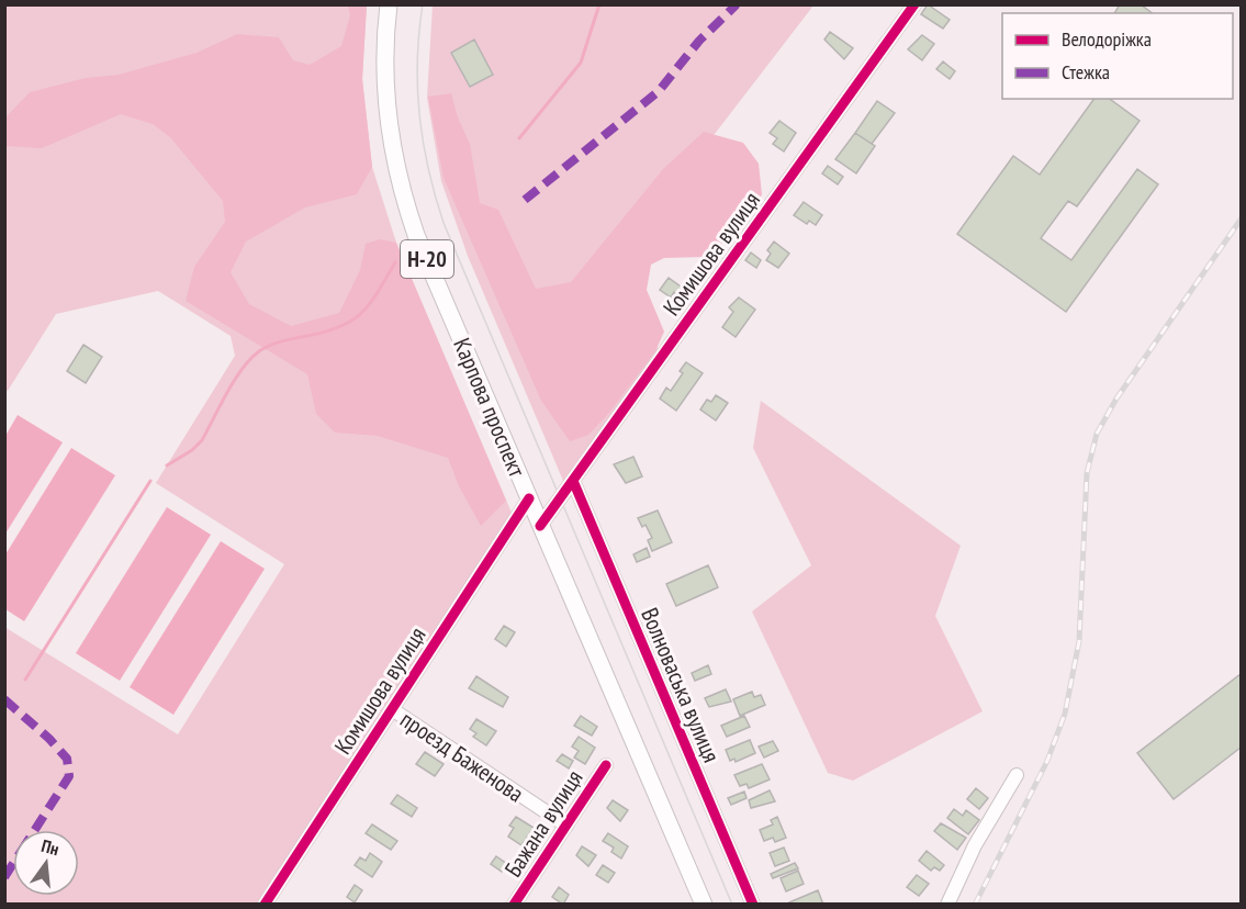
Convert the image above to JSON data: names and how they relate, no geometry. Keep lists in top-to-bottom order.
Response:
{
  "streets": {
    "main road": ["Н-20", "Карпова проспект"],
    "street": [
      "Комишова вулиця",
      "Волноваська вулиця",
      "проезд Баженова",
      "Бажана вулиця"
    ]
  },
  "crossings": [
    ["Комишова вулиця", "Карпова проспект"],
    ["Комишова вулиця", "Волноваська вулиця"],
    ["Комишова вулиця", "проезд Баженова"],
    ["проезд Баженова", "Бажана вулиця"]
  ],
  "legend": ["Велодоріжка", "Стежка"],
  "north": "top"
}
